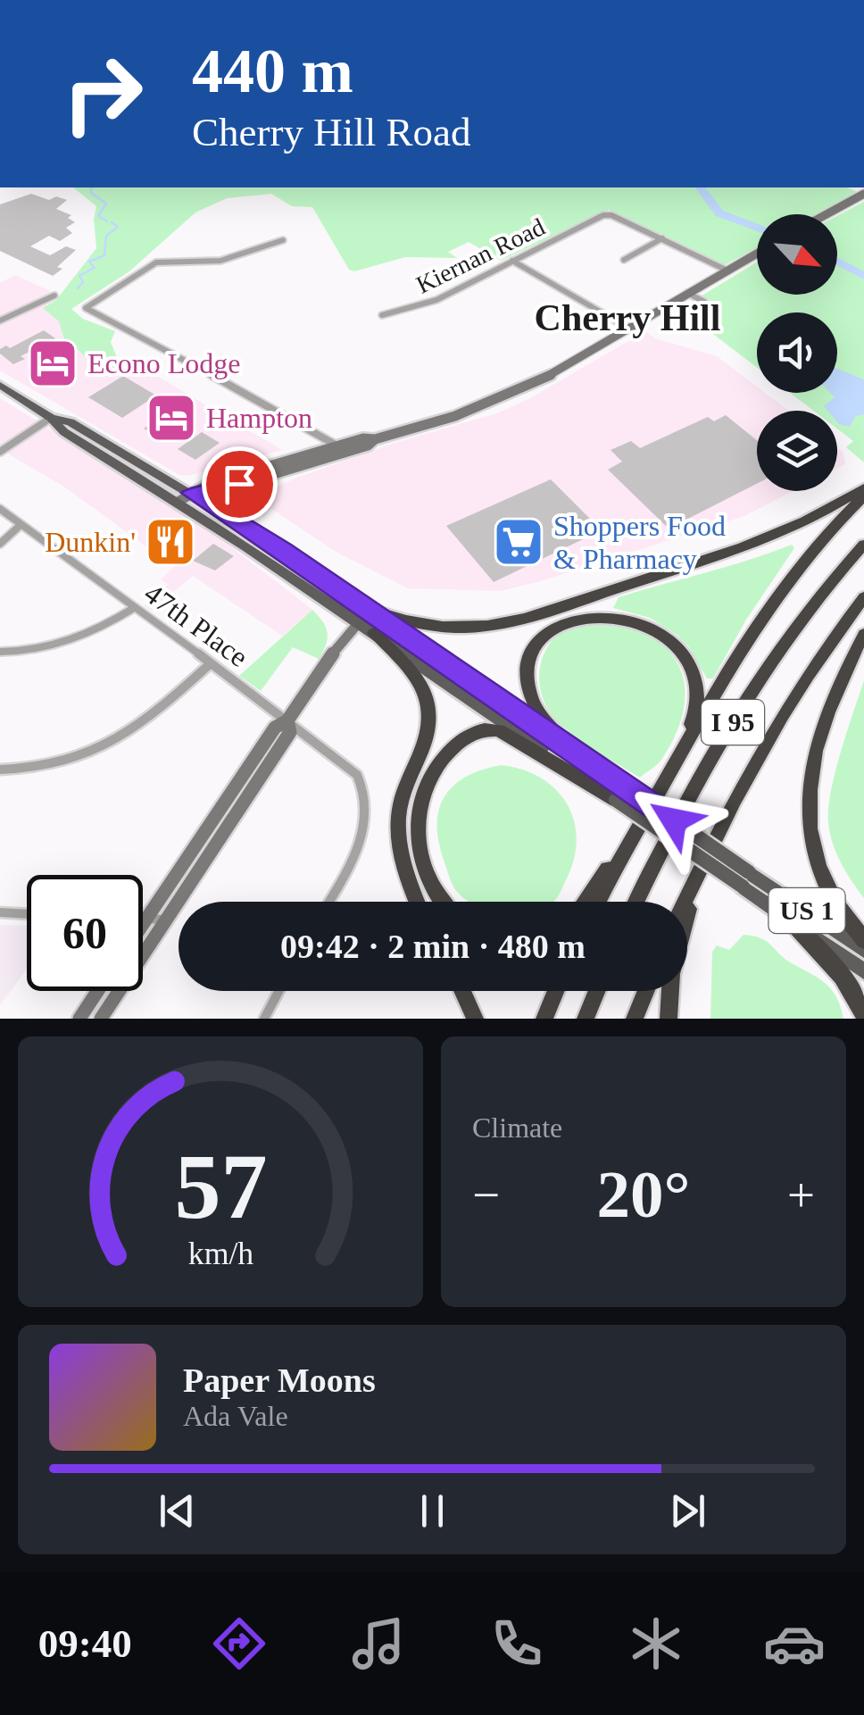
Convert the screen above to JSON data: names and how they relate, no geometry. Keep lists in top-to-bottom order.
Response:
{
  "streets": {
    "highway": ["I 95"],
    "main road": ["US 1"],
    "street": ["Kiernan Road", "47th Place"]
  },
  "districts": ["Cherry Hill"],
  "places": {
    "hotel": ["Econo Lodge", "Hampton"],
    "restaurant": ["Dunkin'"],
    "supermarket": ["Shoppers Food & Pharmacy"]
  },
  "north": "bottom right",
  "page": {
    "turn": ["440 m", "Cherry Hill Road"],
    "limit": "60",
    "trip": "09:42 · 2 min · 480 m",
    "tile": "Climate",
    "heat": ["−", "20°", "+"],
    "song": ["Paper Moons", "Ada Vale"],
    "tabs": "09:40",
    "gauge": ["57", "km/h"]
  }
}
